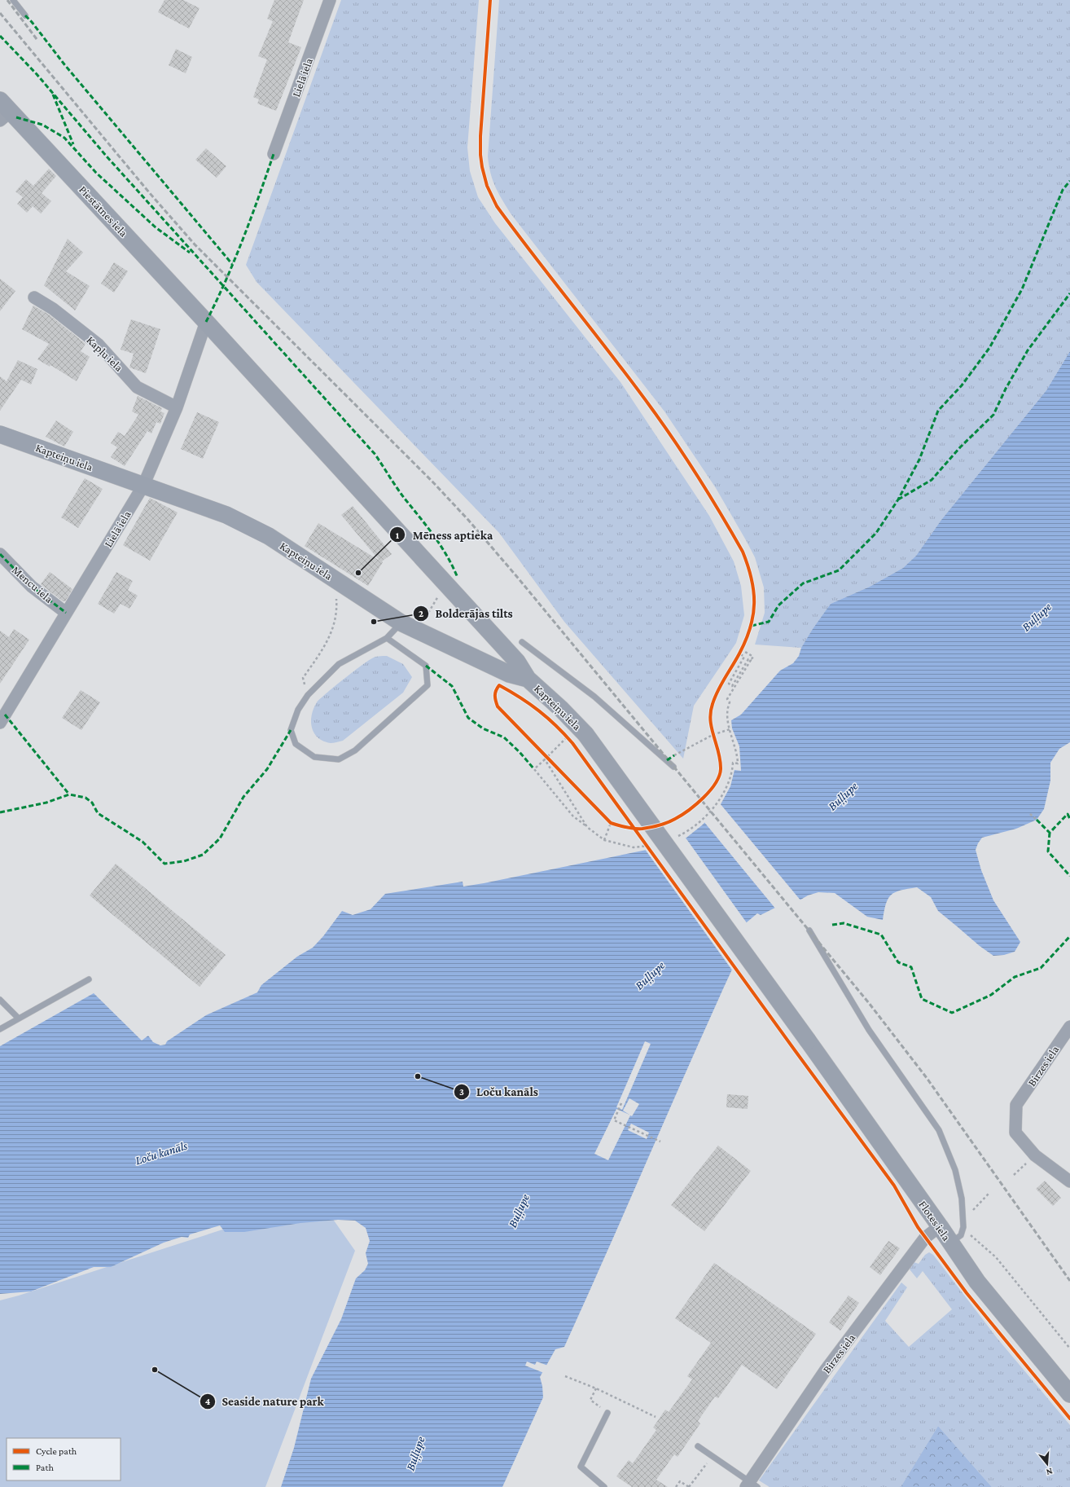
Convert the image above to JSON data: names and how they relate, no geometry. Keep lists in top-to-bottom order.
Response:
{
  "streets": {
    "street": [
      "Lielā iela",
      "Piestātnes iela",
      "Kapļu iela",
      "Kapteiņu iela",
      "Mencu iela",
      "Birzes iela",
      "Flotes iela"
    ]
  },
  "crossings": [
    ["Lielā iela", "Piestātnes iela"],
    ["Lielā iela", "Kapļu iela"],
    ["Lielā iela", "Kapteiņu iela"],
    ["Lielā iela", "Mencu iela"],
    ["Piestātnes iela", "Kapteiņu iela"],
    ["Kapteiņu iela", "Flotes iela"],
    ["Birzes iela", "Flotes iela"]
  ],
  "water": ["Buļļupe", "Loču kanāls"],
  "places": [
    "Mēness aptieka",
    "Bolderājas tilts",
    "Loču kanāls",
    "Seaside nature park"
  ],
  "legend": ["Cycle path", "Path"],
  "north": "bottom"
}
